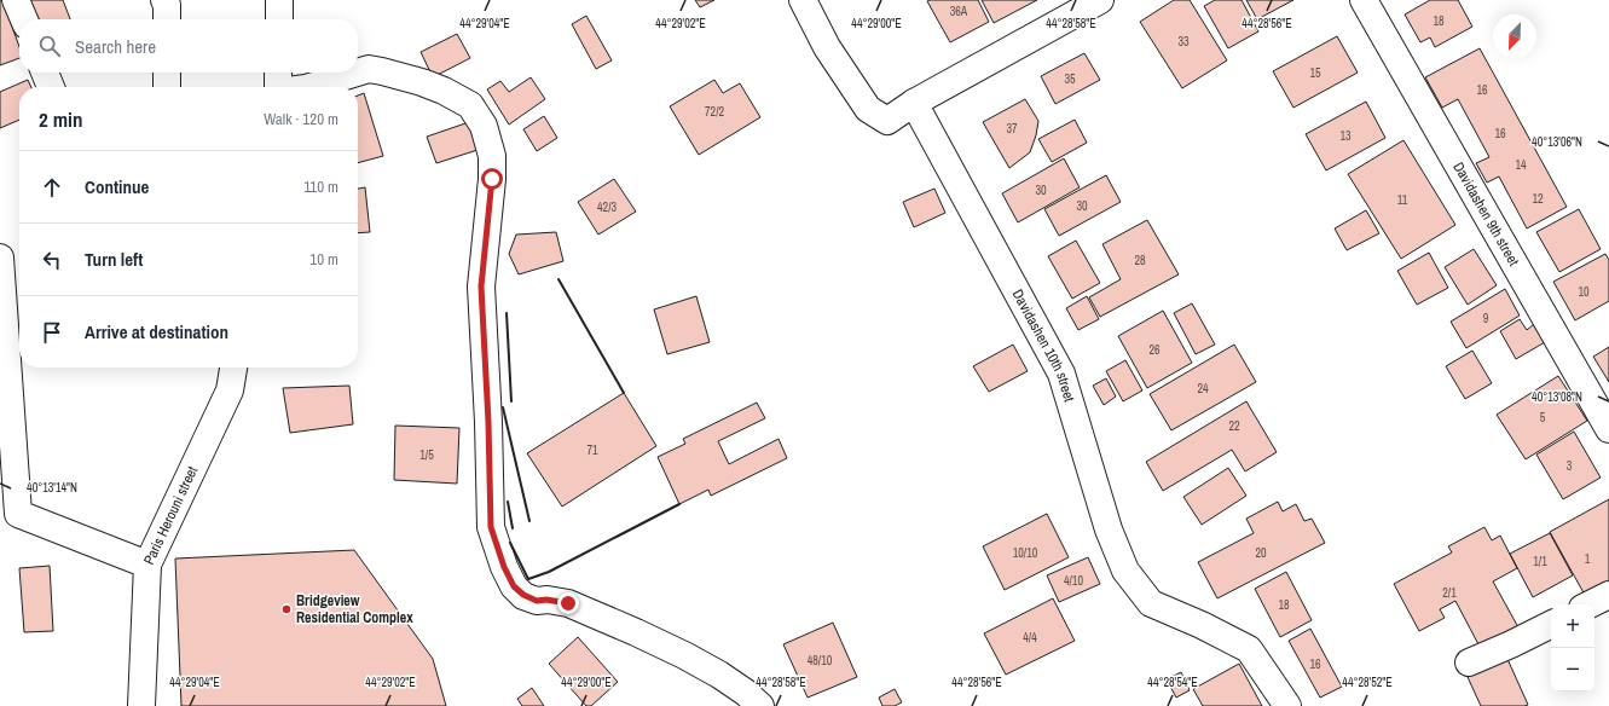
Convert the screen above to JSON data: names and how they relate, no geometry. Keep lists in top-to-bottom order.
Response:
{
  "streets": {
    "street": ["Davidashen 9th street", "Davidashen 10th street", "Paris Herouni street"]
  },
  "places": ["Bridgeview Residential Complex"],
  "house_numbers": [
    "36A",
    "18",
    "33",
    "15",
    "35",
    "16",
    "72/2",
    "37",
    "16",
    "13",
    "14",
    "30",
    "12",
    "11",
    "30",
    "42/3",
    "28",
    "10",
    "9",
    "26",
    "24",
    "5",
    "22",
    "71",
    "1/5",
    "3",
    "10/10",
    "20",
    "1",
    "1/1",
    "4/10",
    "2/1",
    "18",
    "4/4",
    "48/10",
    "16"
  ],
  "north": "bottom left",
  "page": {
    "search": "Search here",
    "heading": ["2 min", "Walk · 120 m"],
    "list": [
      ["Continue", "110 m"],
      ["Turn left", "10 m"],
      "Arrive at destination"
    ],
    "map_buttons": ["+", "−"]
  },
  "coordinates": [
    "44°29'00\"E",
    "44°29'04\"E",
    "44°29'02\"E",
    "44°28'58\"E",
    "44°28'56\"E",
    "40°13'06\"N",
    "40°13'08\"N",
    "40°13'14\"N",
    "44°28'54\"E",
    "44°28'52\"E"
  ]
}
